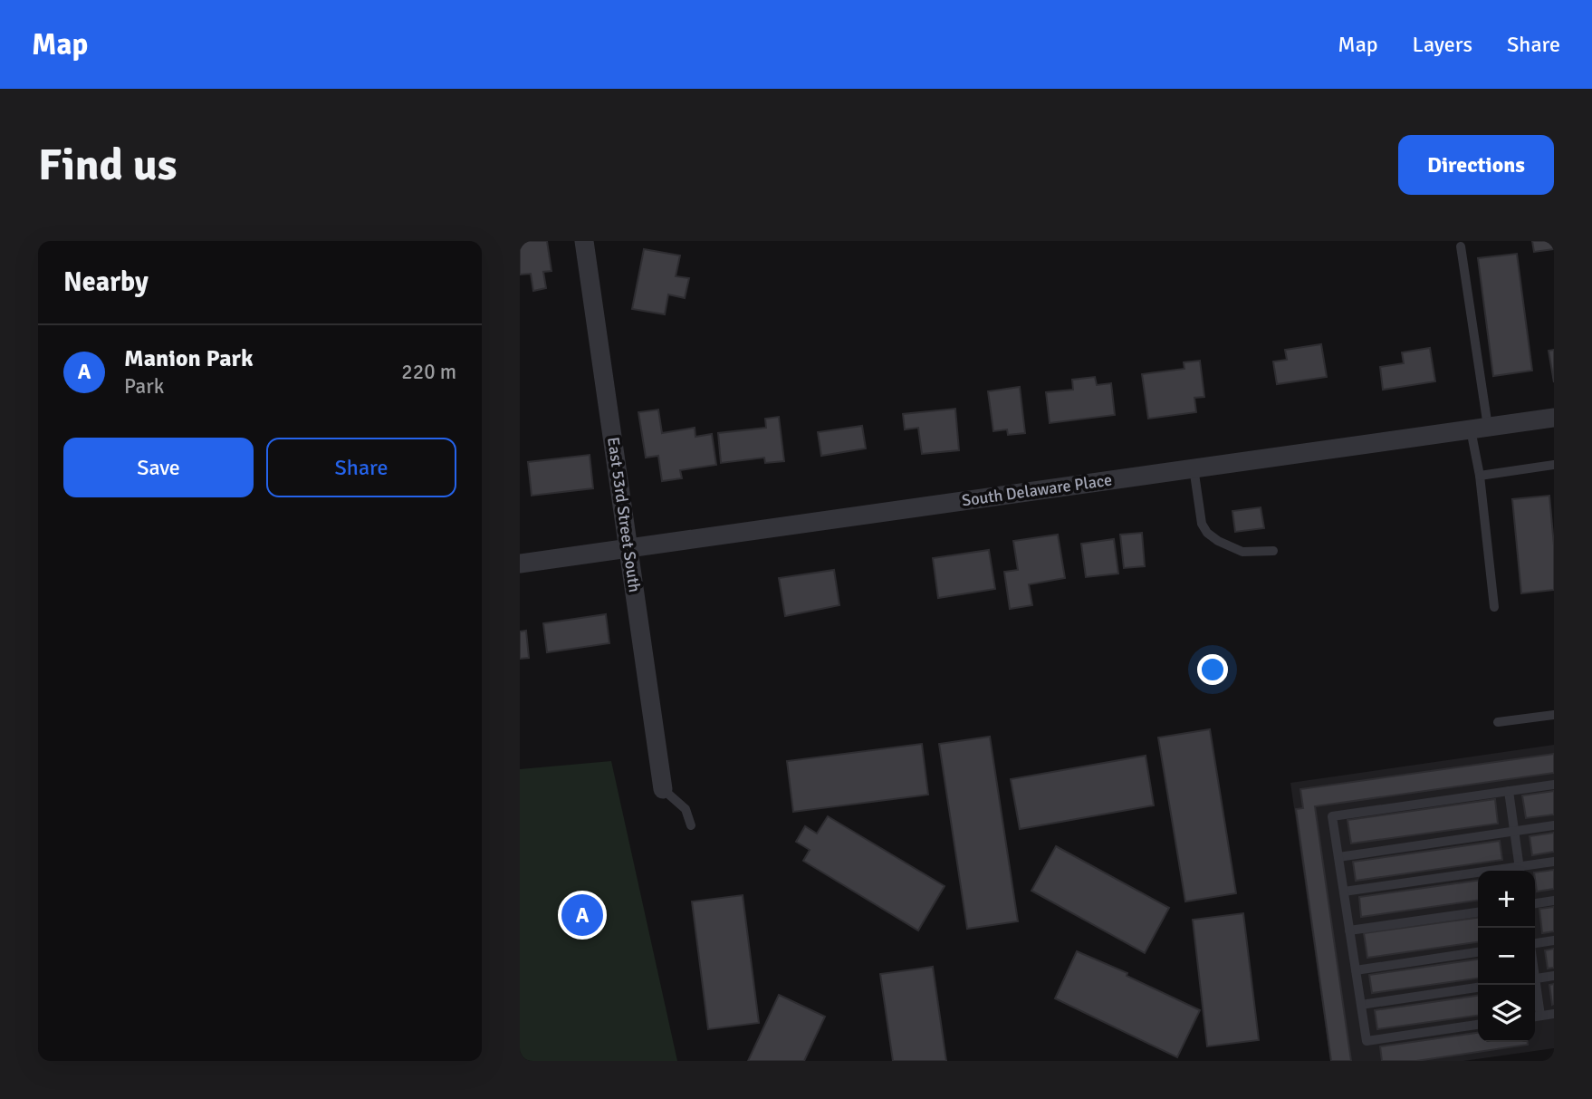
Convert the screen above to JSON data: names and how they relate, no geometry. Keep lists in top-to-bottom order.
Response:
{
  "streets": {
    "street": ["South Delaware Place", "East 53rd Street South"]
  },
  "crossings": [
    ["South Delaware Place", "East 53rd Street South"]
  ],
  "page": {
    "header": "Map",
    "nav": ["Map", "Layers", "Share"],
    "buttons": [
      "Directions",
      ["Save", "Share"]
    ],
    "title": "Find us",
    "heading": "Nearby",
    "list": [
      {
        "mark": "A",
        "name": "Manion Park",
        "note": "Park",
        "value": "220 m"
      }
    ],
    "map_buttons": ["+", "−"],
    "pins": "A"
  }
}
